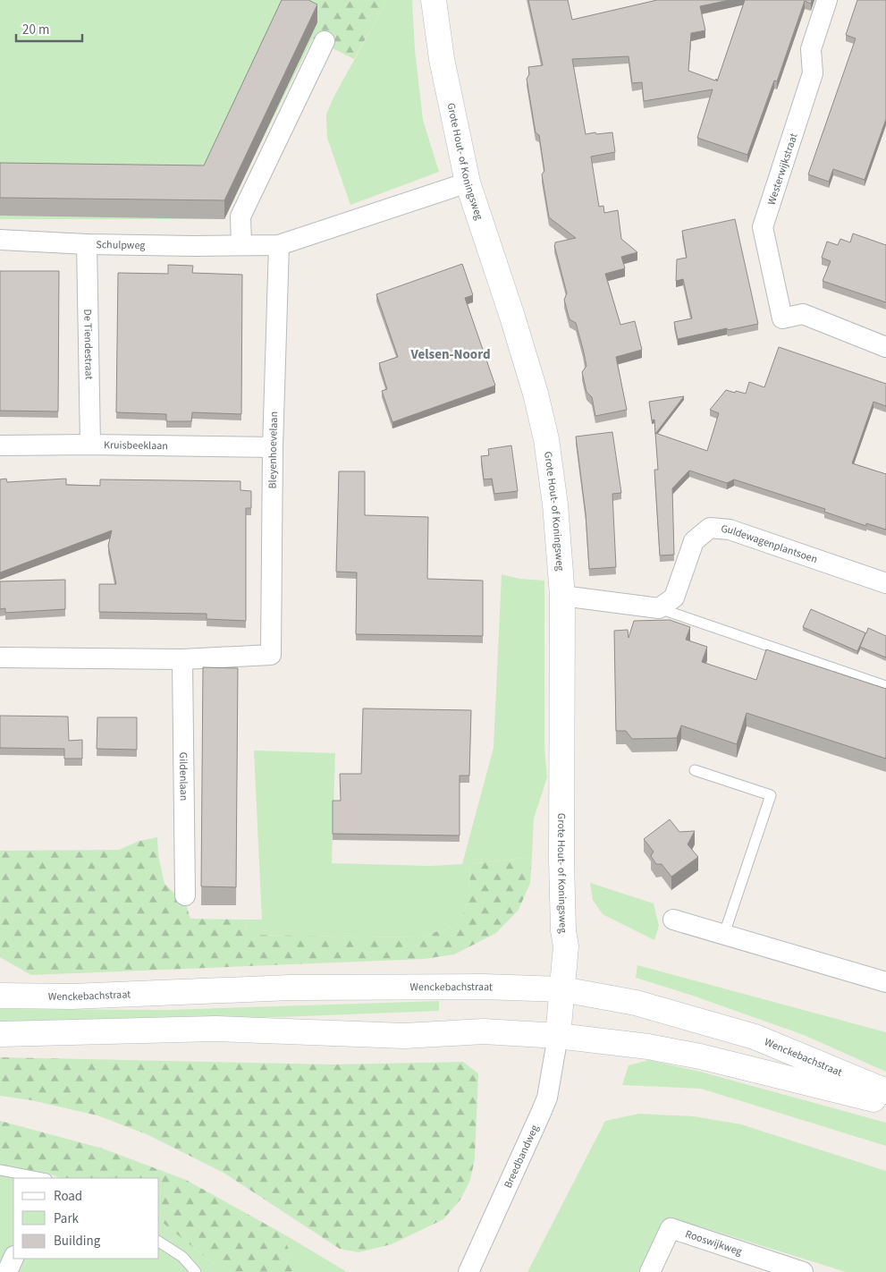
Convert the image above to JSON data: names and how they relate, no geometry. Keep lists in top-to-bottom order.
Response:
{
  "streets": {
    "street": [
      "Grote Hout- of Koningsweg",
      "Westerwijkstraat",
      "Schulpweg",
      "De Tiendestraat",
      "Kruisbeeklaan",
      "Bleyenhoevelaan",
      "Guldewagenplantsoen",
      "Gildenlaan",
      "Wenckebachstraat",
      "Breedbandweg",
      "Rooswijkweg"
    ]
  },
  "crossings": [
    ["Grote Hout- of Koningsweg", "Schulpweg"],
    ["Grote Hout- of Koningsweg", "Wenckebachstraat"],
    ["Grote Hout- of Koningsweg", "Breedbandweg"],
    ["Schulpweg", "De Tiendestraat"],
    ["Schulpweg", "Bleyenhoevelaan"],
    ["De Tiendestraat", "Kruisbeeklaan"],
    ["Kruisbeeklaan", "Bleyenhoevelaan"],
    ["Bleyenhoevelaan", "Gildenlaan"],
    ["Wenckebachstraat", "Breedbandweg"]
  ],
  "districts": ["Velsen-Noord"],
  "legend": ["Road", "Park", "Building"],
  "scale_bar": "20 m"
}
